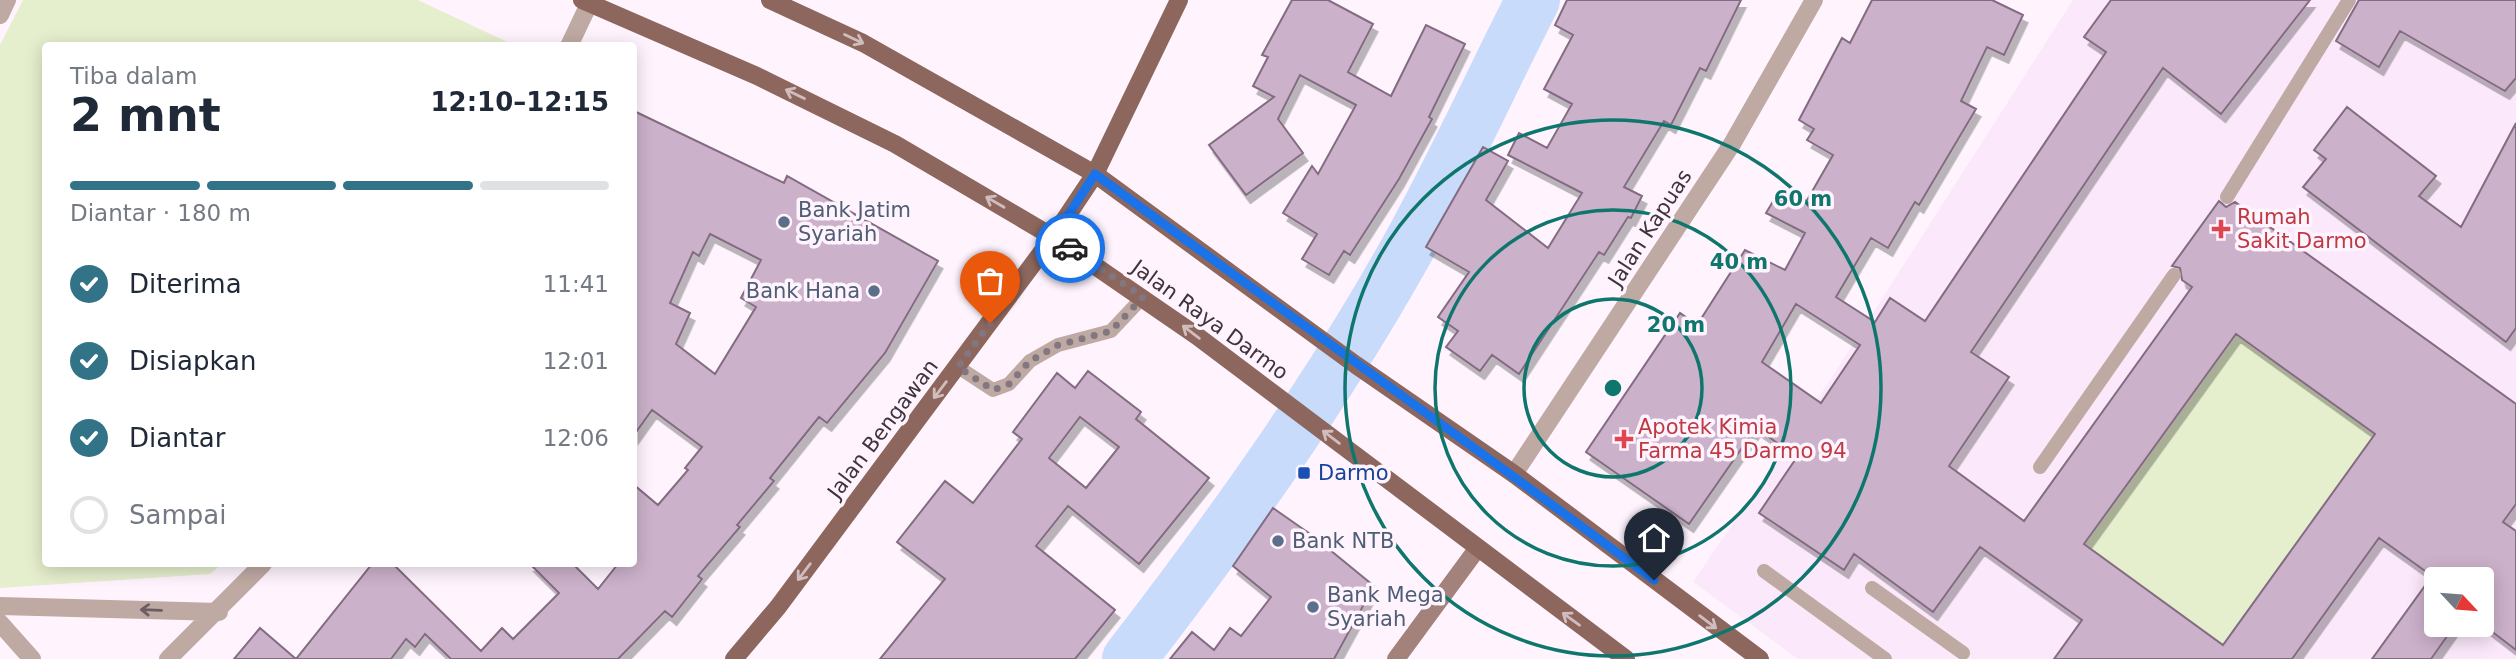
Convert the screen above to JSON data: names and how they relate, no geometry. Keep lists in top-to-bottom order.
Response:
{
  "streets": {
    "main road": ["Jalan Raya Darmo", "Jalan Bengawan"],
    "street": ["Jalan Kapuas"]
  },
  "crossings": [
    ["Jalan Raya Darmo", "Jalan Bengawan"]
  ],
  "one_way": ["Jalan Bengawan"],
  "places": {
    "other": [
      "Bank Jatim Syariah",
      "Bank Hana",
      "Bank NTB",
      "Bank Mega Syariah"
    ],
    "health": ["Rumah Sakit Darmo", "Apotek Kimia Farma 45 Darmo 94"],
    "transit": ["Darmo"]
  },
  "north": "bottom right",
  "page": {
    "heading": ["2 mnt", "Tiba dalam", "12:10–12:15"],
    "bar": "Diantar · 180 m",
    "list": [
      ["Diterima", "11:41"],
      ["Disiapkan", "12:01"],
      ["Diantar", "12:06"],
      "Sampai"
    ]
  },
  "rings": ["60 m", "40 m", "20 m"]
}
